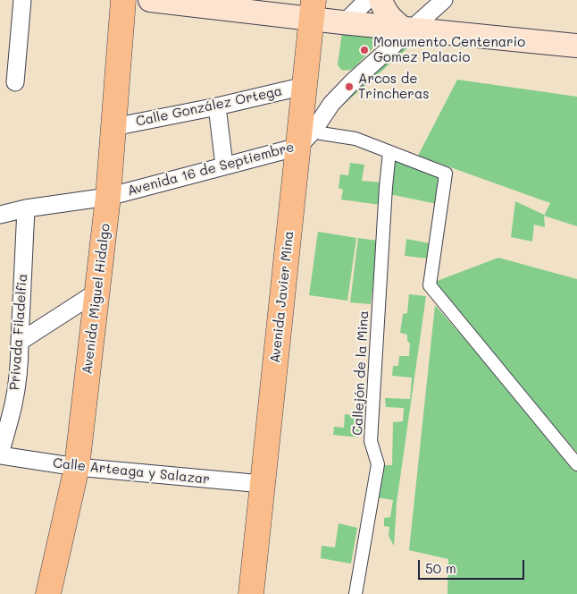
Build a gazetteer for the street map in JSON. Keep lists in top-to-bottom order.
{
  "streets": {
    "main road": ["Avenida Javier Mina", "Avenida Miguel Hidalgo"],
    "street": [
      "Calle González Ortega",
      "Avenida 16 de Septiembre",
      "Privada Filadelfia",
      "Callejón de la Mina",
      "Calle Arteaga y Salazar"
    ]
  },
  "crossings": [
    ["Calle González Ortega", "Avenida Javier Mina"],
    ["Calle González Ortega", "Avenida Miguel Hidalgo"],
    ["Avenida 16 de Septiembre", "Avenida Javier Mina"],
    ["Avenida 16 de Septiembre", "Avenida Miguel Hidalgo"],
    ["Avenida 16 de Septiembre", "Privada Filadelfia"],
    ["Avenida Javier Mina", "Calle Arteaga y Salazar"],
    ["Avenida Miguel Hidalgo", "Calle Arteaga y Salazar"],
    ["Privada Filadelfia", "Calle Arteaga y Salazar"]
  ],
  "places": ["Monumento Centenario Gomez Palacio", "Arcos de Trincheras"],
  "scale_bar": "50 m"
}
